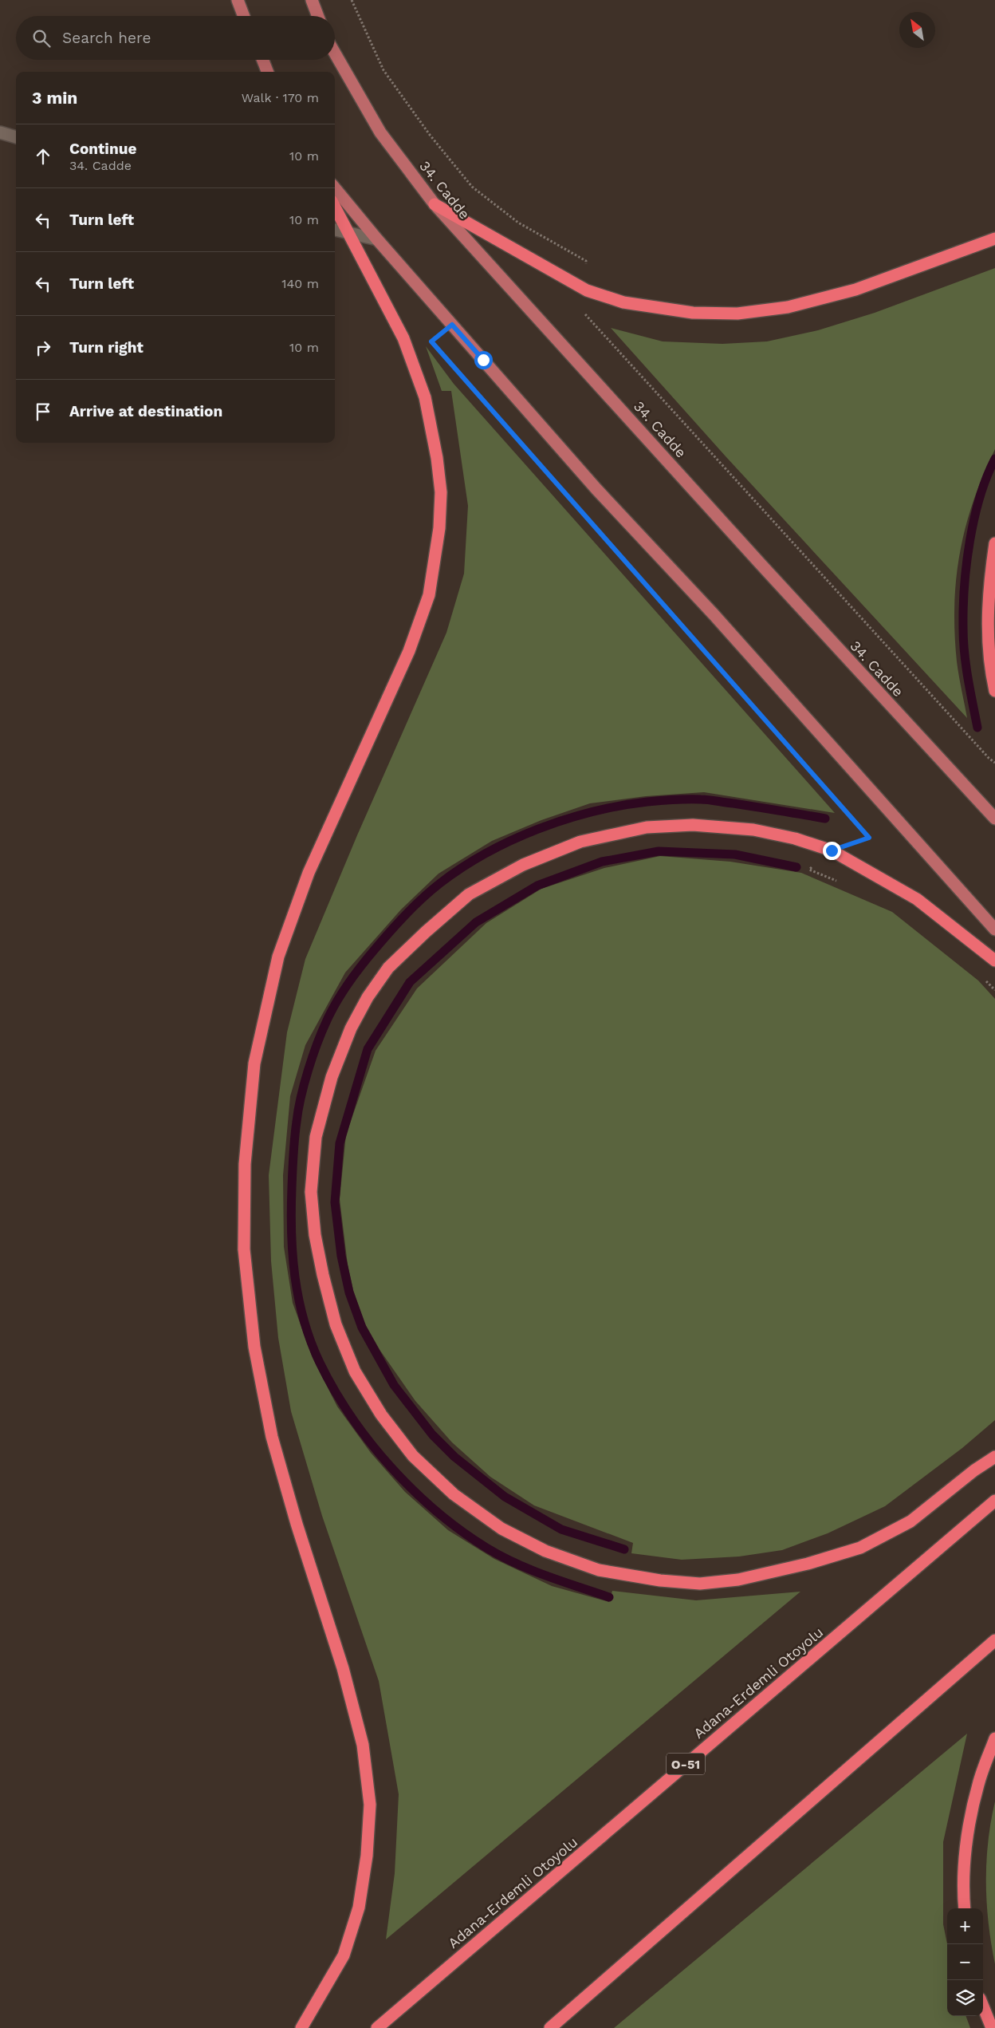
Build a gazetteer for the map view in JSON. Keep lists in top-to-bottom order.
{
  "streets": {
    "highway": ["Adana-Erdemli Otoyolu", "O-51"],
    "main road": ["34. Cadde"]
  },
  "north": "top left",
  "page": {
    "search": "Search here",
    "heading": ["3 min", "Walk · 170 m"],
    "list": [
      ["Continue", "34. Cadde", "10 m"],
      ["Turn left", "10 m"],
      ["Turn left", "140 m"],
      ["Turn right", "10 m"],
      "Arrive at destination"
    ],
    "map_buttons": ["+", "−"]
  }
}
